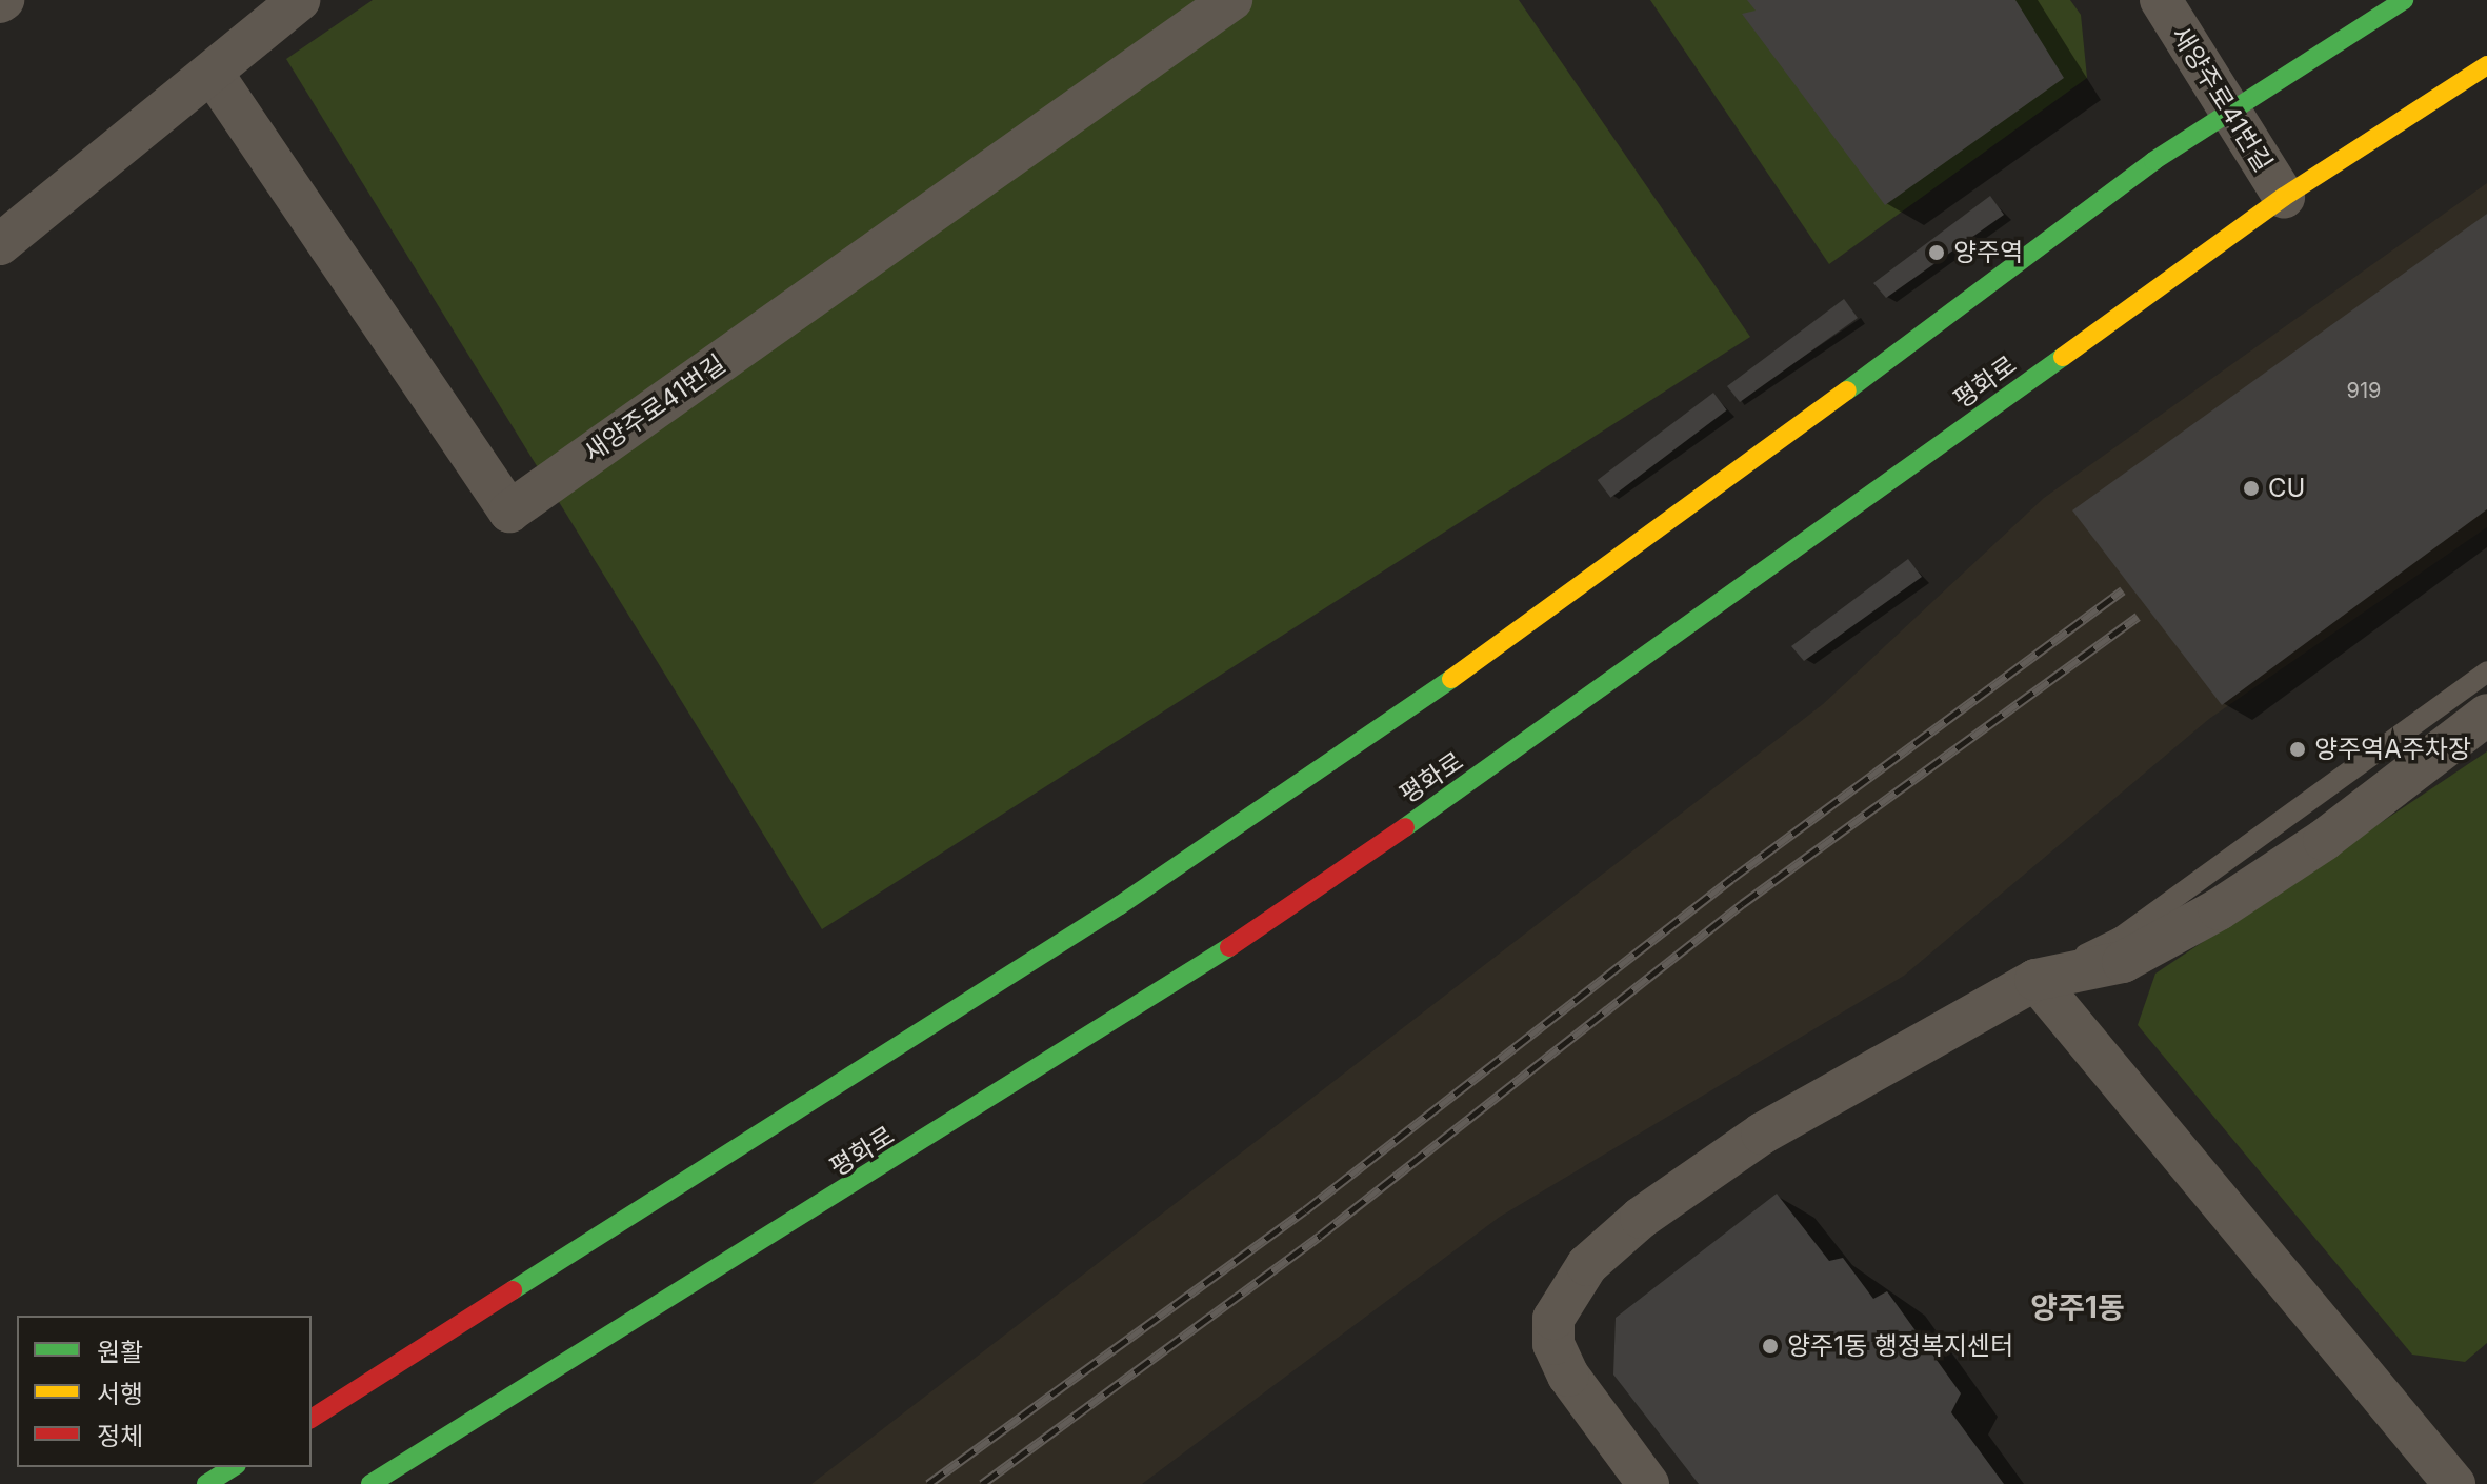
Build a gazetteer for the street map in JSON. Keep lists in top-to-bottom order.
{
  "streets": {
    "main road": ["평화로"],
    "street": ["새양주로41번길"]
  },
  "crossings": [
    ["새양주로41번길", "평화로"]
  ],
  "districts": ["양주1동"],
  "places": [
    "양주역",
    "CU",
    "양주역A주차장",
    "양주1동 행정복지센터"
  ],
  "house_numbers": ["919"],
  "legend": ["원활", "서행", "정체"]
}
